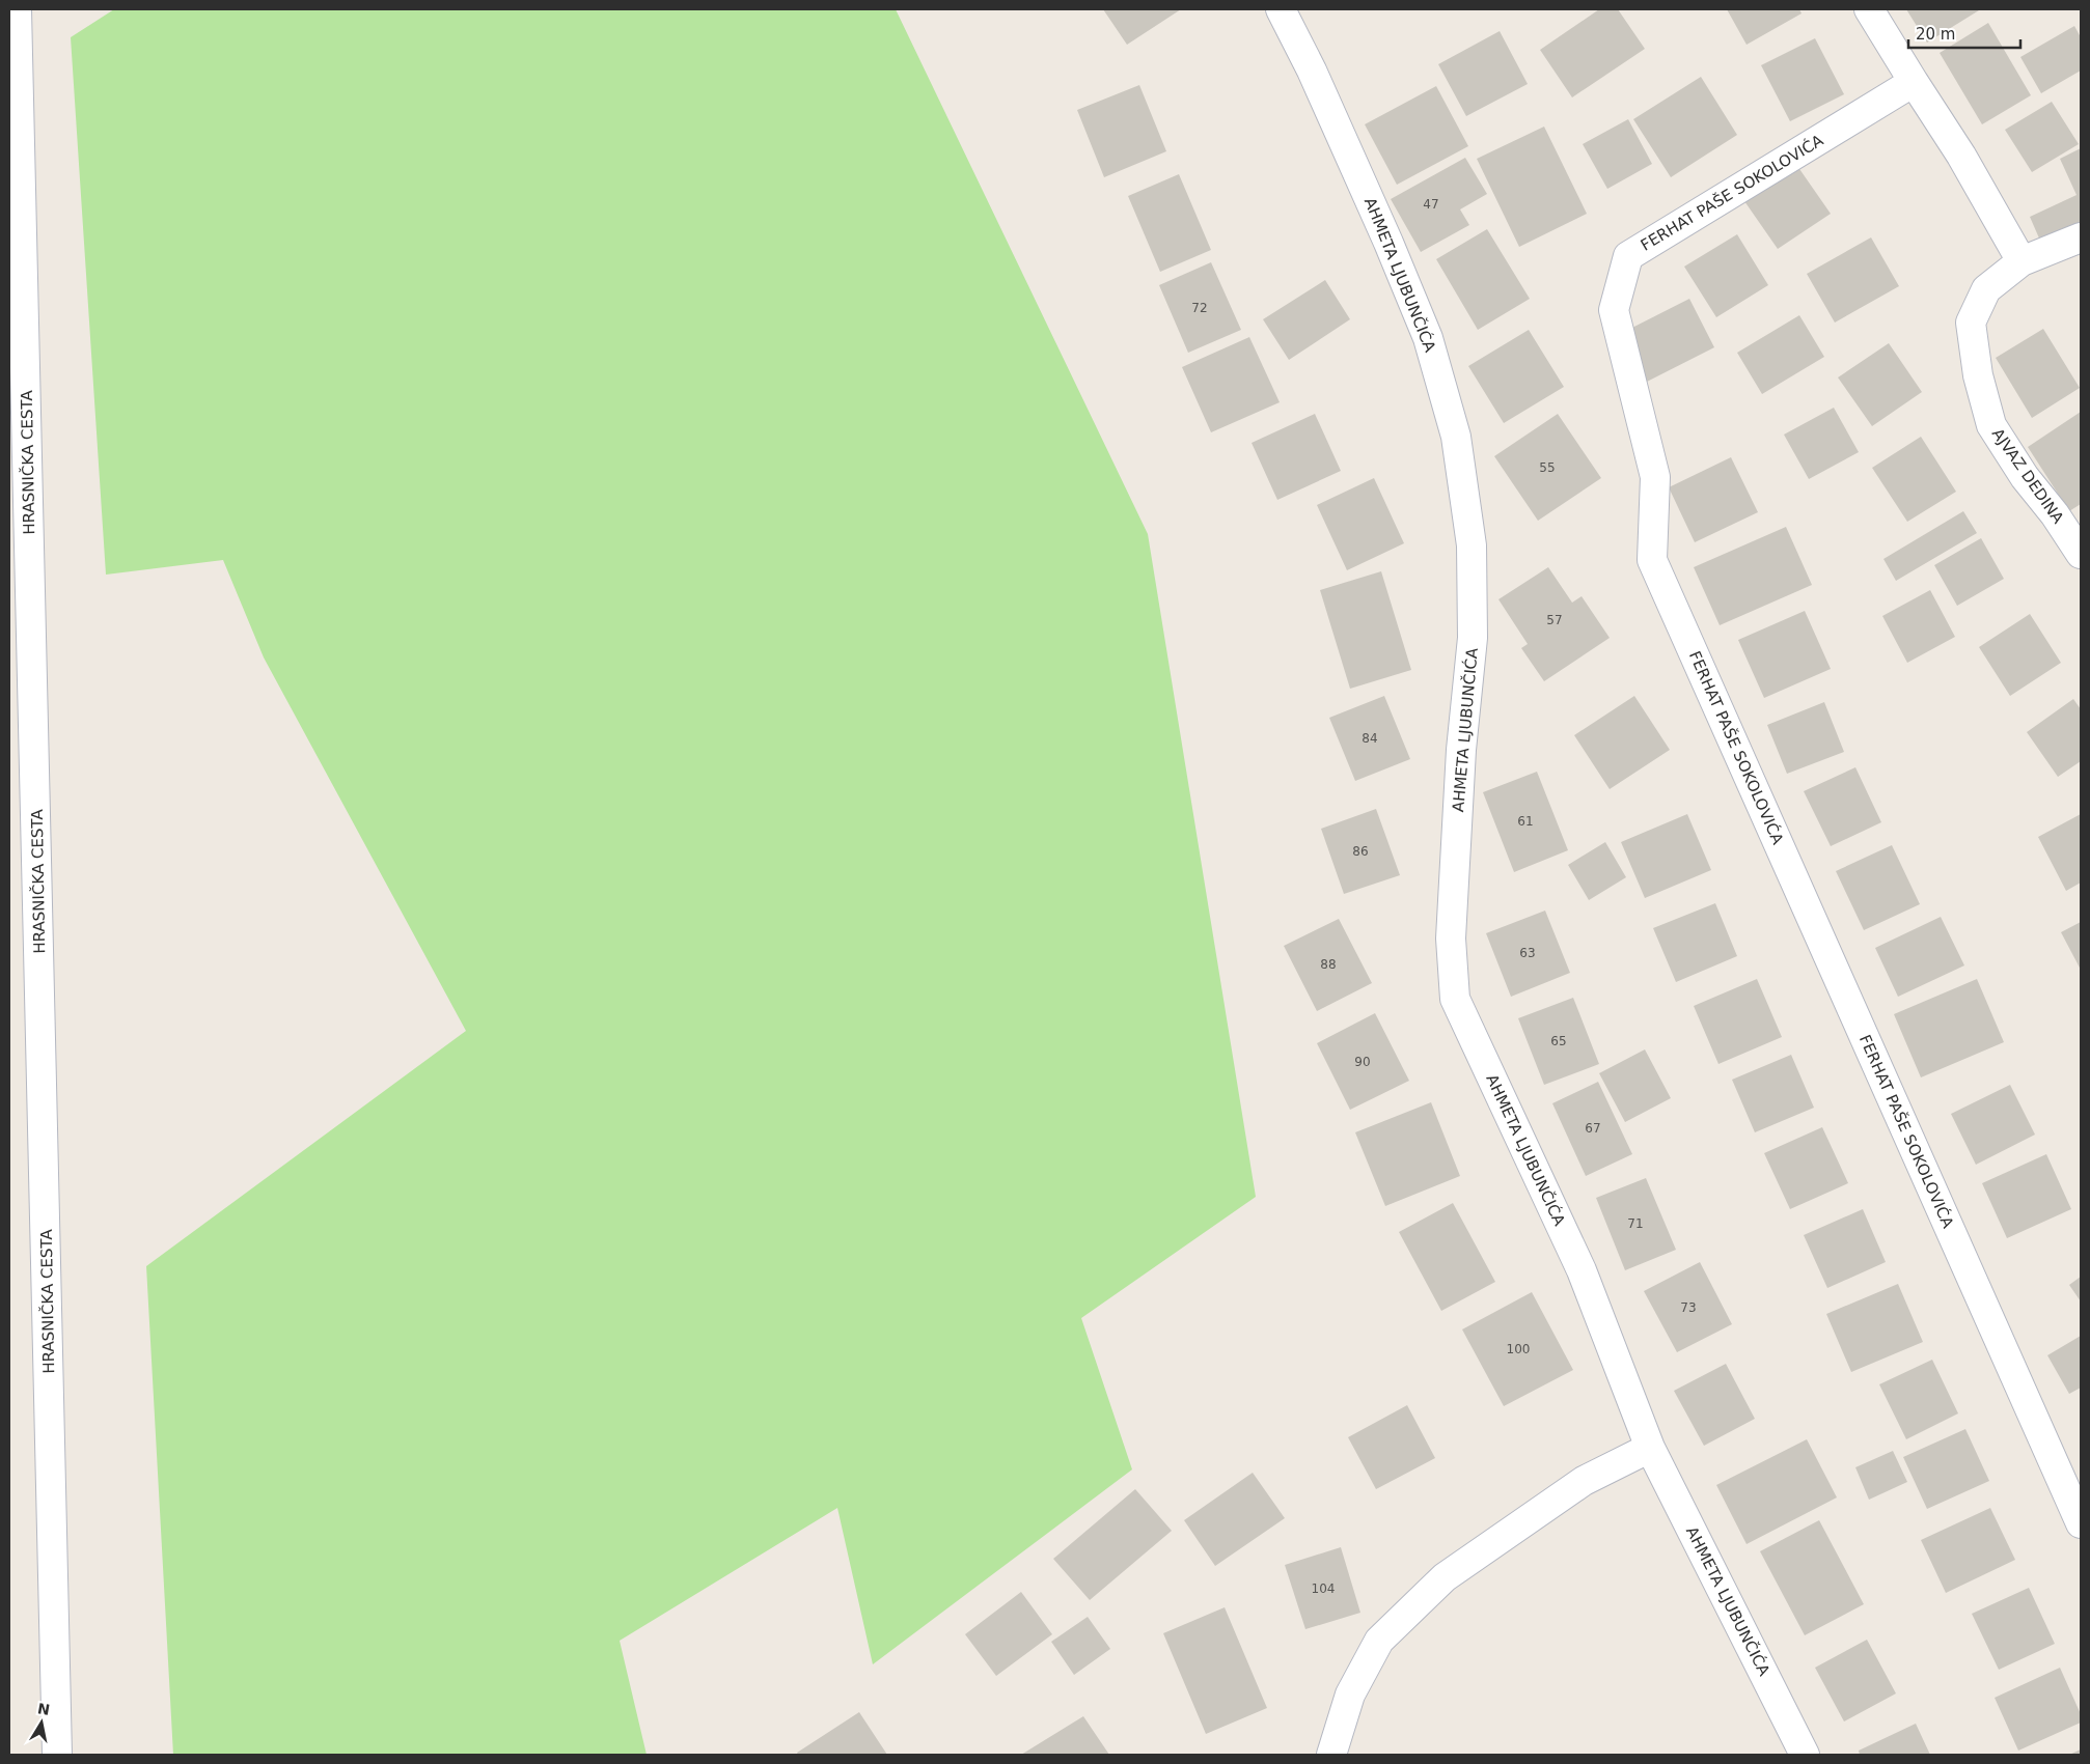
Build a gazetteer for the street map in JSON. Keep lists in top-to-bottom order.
{
  "streets": {
    "street": [
      "FERHAT PAŠE SOKOLOVIĆA",
      "AHMETA LJUBUNČIĆA",
      "HRASNIČKA CESTA",
      "AJVAZ DEDINA"
    ]
  },
  "house_numbers": [
    "47",
    "72",
    "55",
    "57",
    "84",
    "61",
    "86",
    "63",
    "88",
    "65",
    "90",
    "67",
    "71",
    "73",
    "100",
    "104"
  ],
  "scale_bar": "20 m",
  "north": "top"
}
